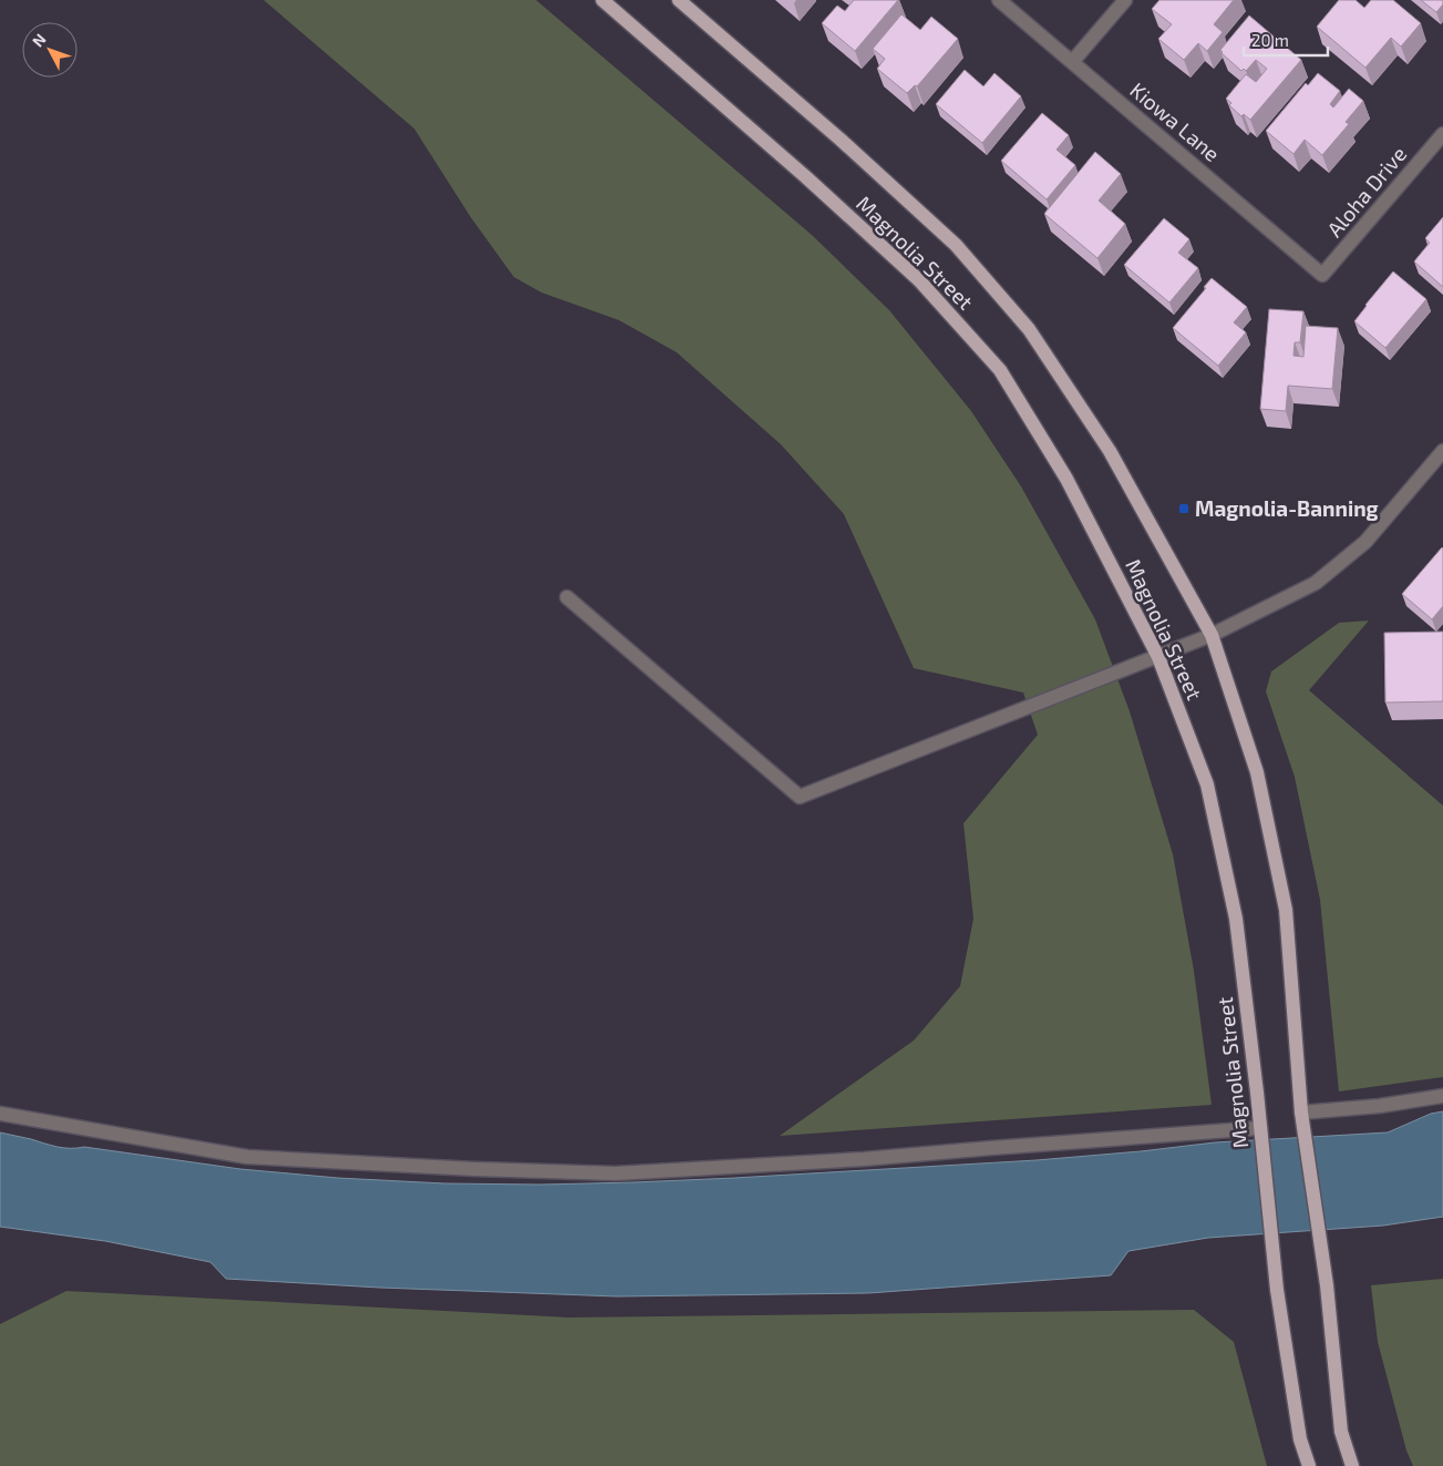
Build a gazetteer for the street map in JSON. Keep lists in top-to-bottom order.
{
  "streets": {
    "main road": ["Magnolia Street"],
    "street": ["Kiowa Lane", "Aloha Drive"]
  },
  "crossings": [
    ["Kiowa Lane", "Aloha Drive"]
  ],
  "places": {
    "transit": ["Magnolia-Banning"]
  },
  "scale_bar": "20 m",
  "north": "top left"
}
